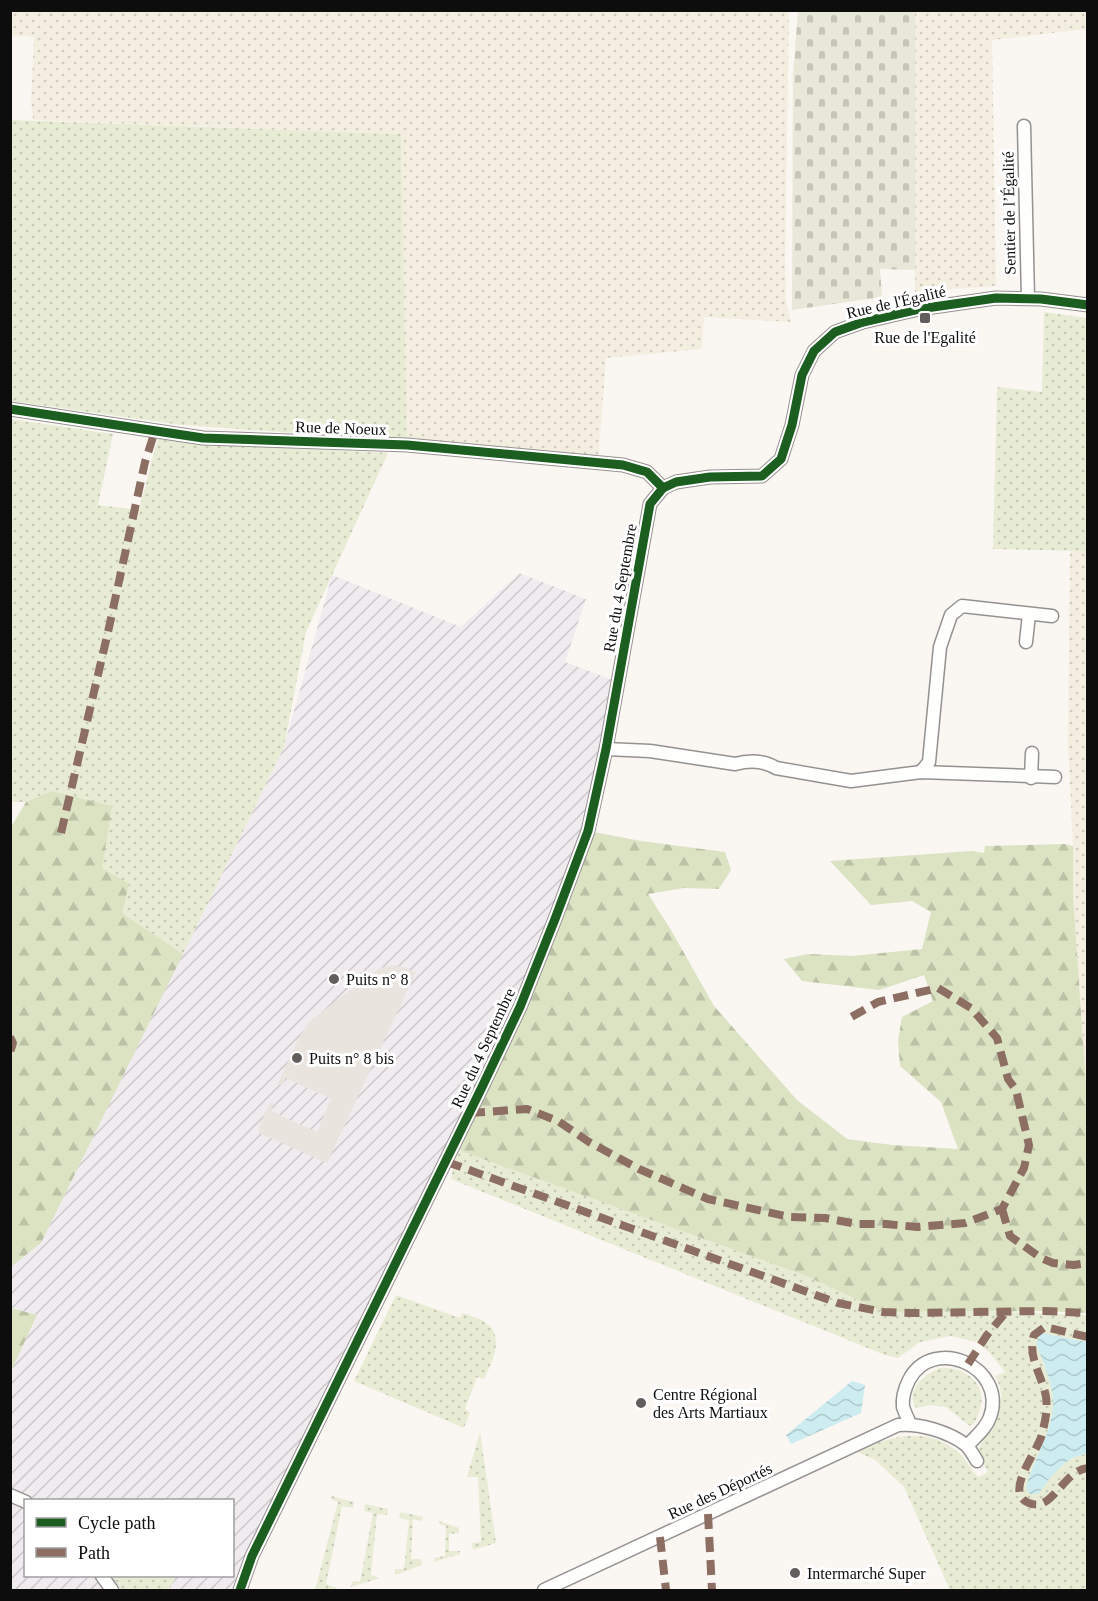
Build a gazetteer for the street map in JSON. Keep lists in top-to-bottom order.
{
  "streets": {
    "street": [
      "Sentier de l’Égalité",
      "Rue de l'Égalité",
      "Rue de Noeux",
      "Rue du 4 Septembre",
      "Rue des Déportés"
    ]
  },
  "crossings": [
    ["Sentier de l’Égalité", "Rue de l'Égalité"],
    ["Rue de l'Égalité", "Rue de Noeux"],
    ["Rue de l'Égalité", "Rue du 4 Septembre"],
    ["Rue de Noeux", "Rue du 4 Septembre"]
  ],
  "places": {
    "transit": ["Rue de l'Egalité"],
    "other": [
      "Puits n° 8",
      "Puits n° 8 bis",
      "Centre Régional des Arts Martiaux",
      "Intermarché Super"
    ]
  },
  "legend": ["Cycle path", "Path"]
}
